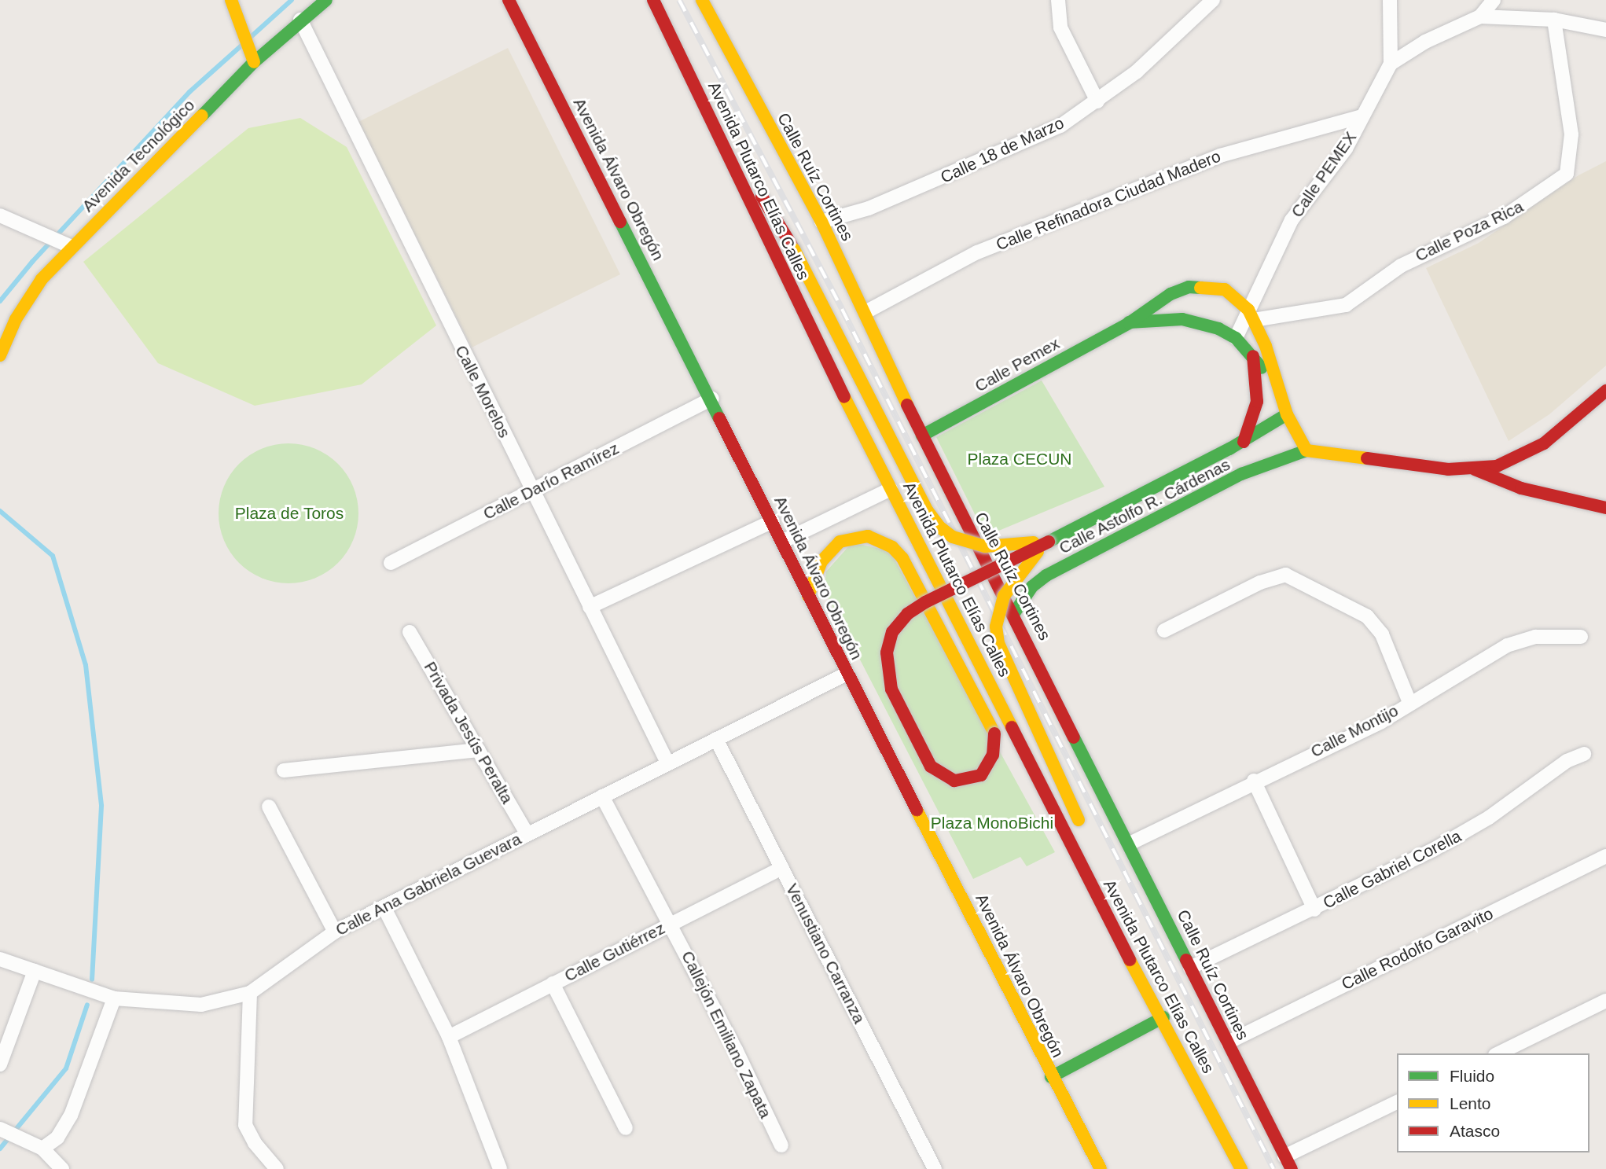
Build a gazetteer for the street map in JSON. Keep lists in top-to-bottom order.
{
  "streets": {
    "main road": [
      "Avenida Tecnológico",
      "Calle Ruíz Cortines",
      "Avenida Álvaro Obregón",
      "Avenida Plutarco Elías Calles",
      "Calle Pemex",
      "Calle Astolfo R. Cárdenas"
    ],
    "street": [
      "Calle 18 de Marzo",
      "Calle PEMEX",
      "Calle Refinadora Ciudad Madero",
      "Calle Poza Rica",
      "Calle Morelos",
      "Calle Darío Ramírez",
      "Calle Montijo",
      "Privada Jesús Peralta",
      "Calle Gabriel Corella",
      "Calle Ana Gabriela Guevara",
      "Calle Rodolfo Garavito",
      "Calle Gutiérrez",
      "Venustiano Carranza",
      "Callejón Emiliano Zapata"
    ]
  },
  "crossings": [
    ["Calle 18 de Marzo", "Calle Ruíz Cortines"],
    ["Avenida Tecnológico", "Calle Morelos"],
    ["Calle PEMEX", "Calle Refinadora Ciudad Madero"],
    ["Calle PEMEX", "Calle Poza Rica"],
    ["Calle Ruíz Cortines", "Calle Refinadora Ciudad Madero"],
    ["Calle Ruíz Cortines", "Calle Pemex"],
    ["Calle Ruíz Cortines", "Calle Astolfo R. Cárdenas"],
    ["Calle Ruíz Cortines", "Calle Montijo"],
    ["Calle Ruíz Cortines", "Calle Gabriel Corella"],
    ["Calle Ruíz Cortines", "Calle Rodolfo Garavito"],
    ["Avenida Álvaro Obregón", "Calle Darío Ramírez"],
    ["Avenida Álvaro Obregón", "Calle Ana Gabriela Guevara"],
    ["Calle Morelos", "Calle Darío Ramírez"],
    ["Calle Morelos", "Calle Ana Gabriela Guevara"],
    ["Privada Jesús Peralta", "Calle Ana Gabriela Guevara"],
    ["Calle Ana Gabriela Guevara", "Venustiano Carranza"],
    ["Calle Ana Gabriela Guevara", "Callejón Emiliano Zapata"],
    ["Calle Gutiérrez", "Venustiano Carranza"],
    ["Calle Gutiérrez", "Callejón Emiliano Zapata"]
  ],
  "parks": ["Plaza CECUN", "Plaza de Toros", "Plaza MonoBichi"],
  "legend": ["Fluido", "Lento", "Atasco"]
}
